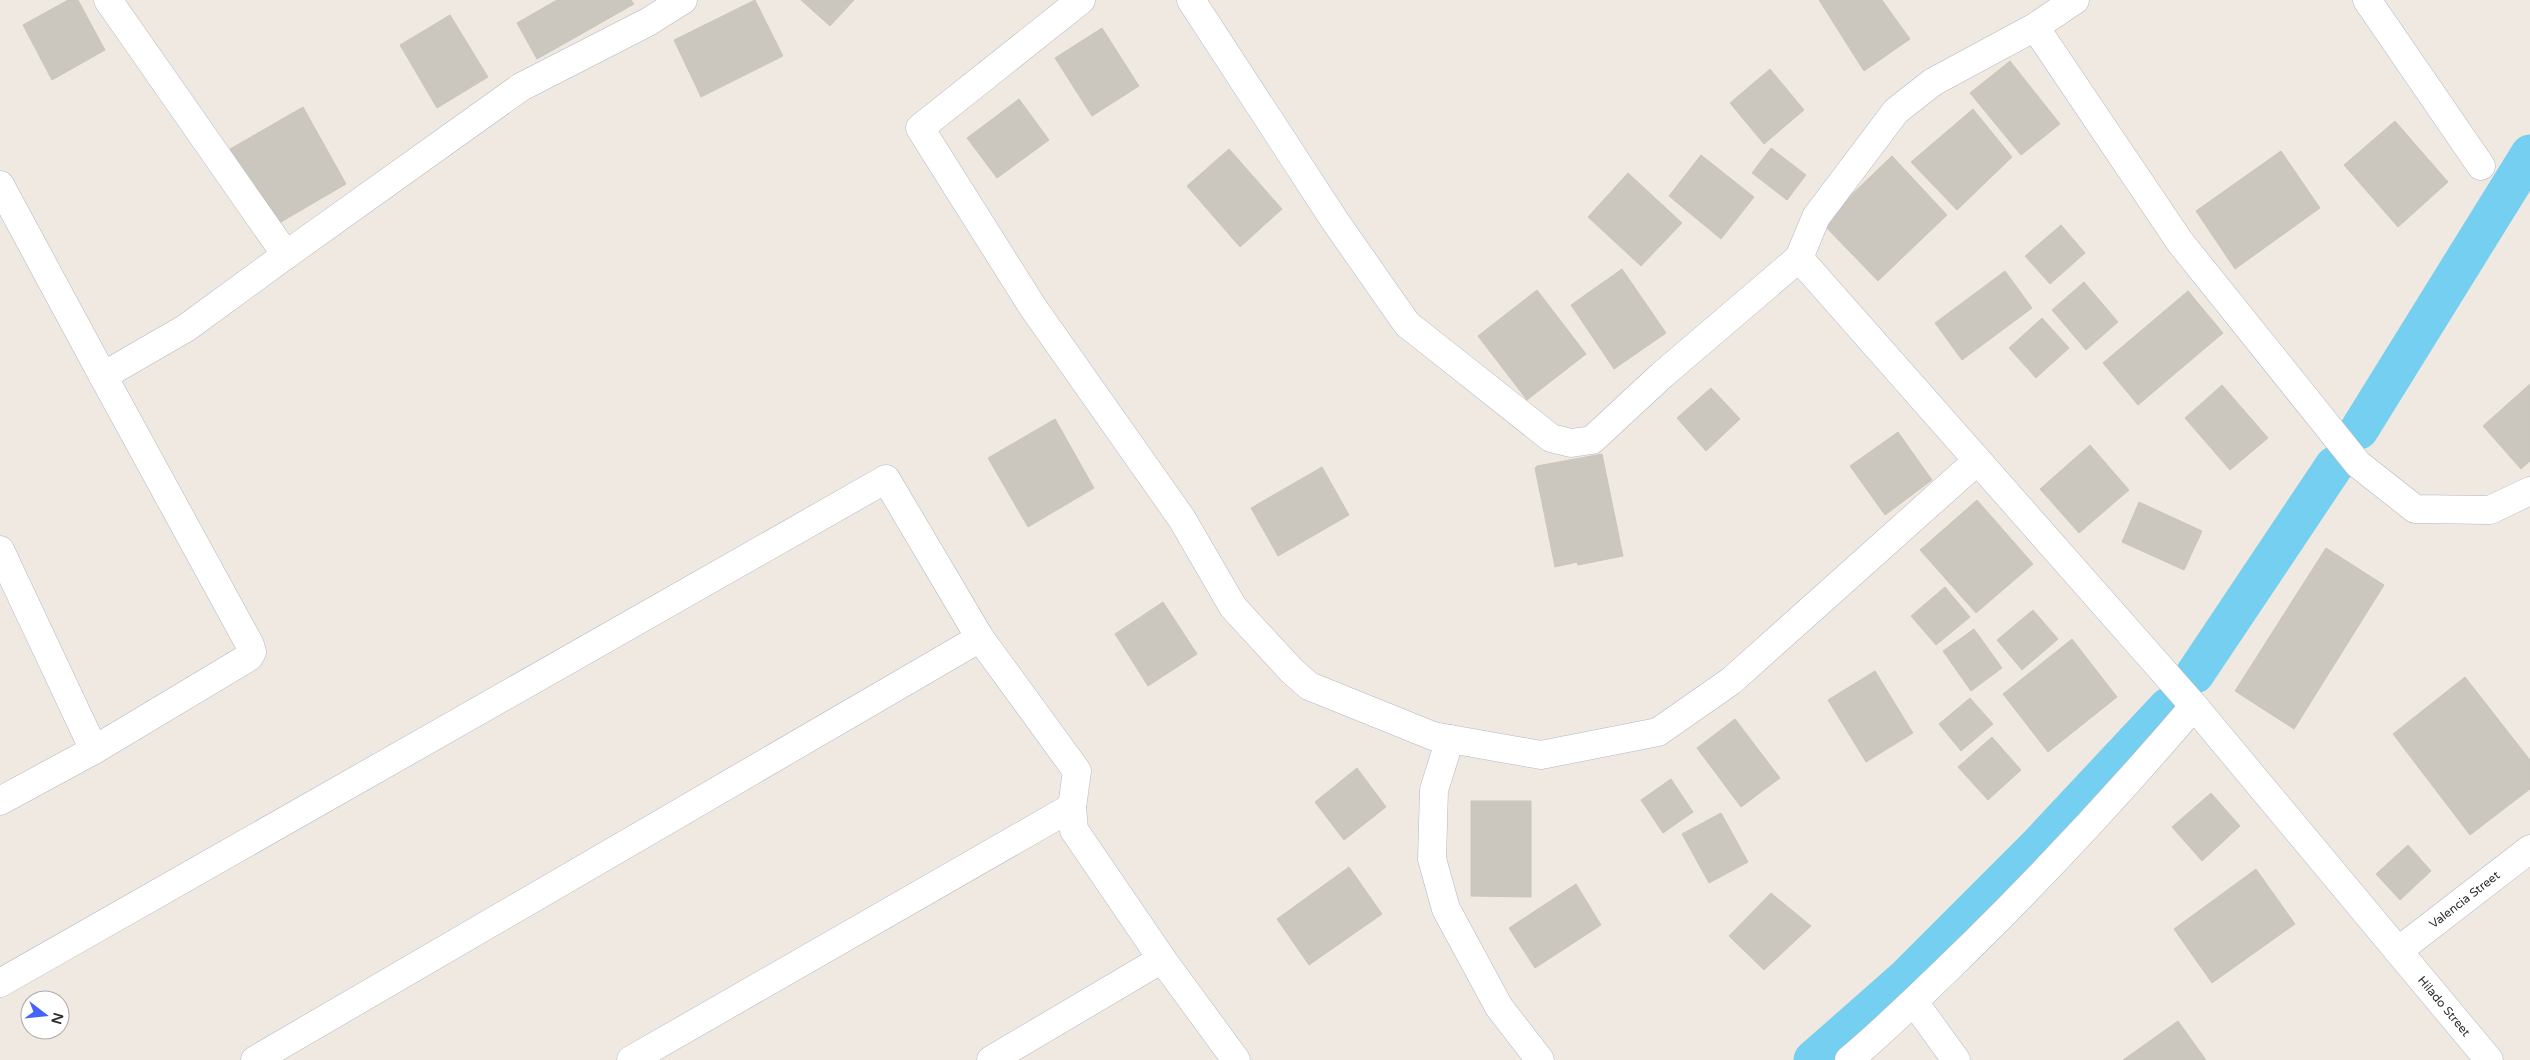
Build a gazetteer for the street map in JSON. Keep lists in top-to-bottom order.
{
  "streets": {
    "street": ["Valencia Street", "Hilado Street"]
  },
  "crossings": [
    ["Valencia Street", "Hilado Street"]
  ],
  "north": "right"
}
